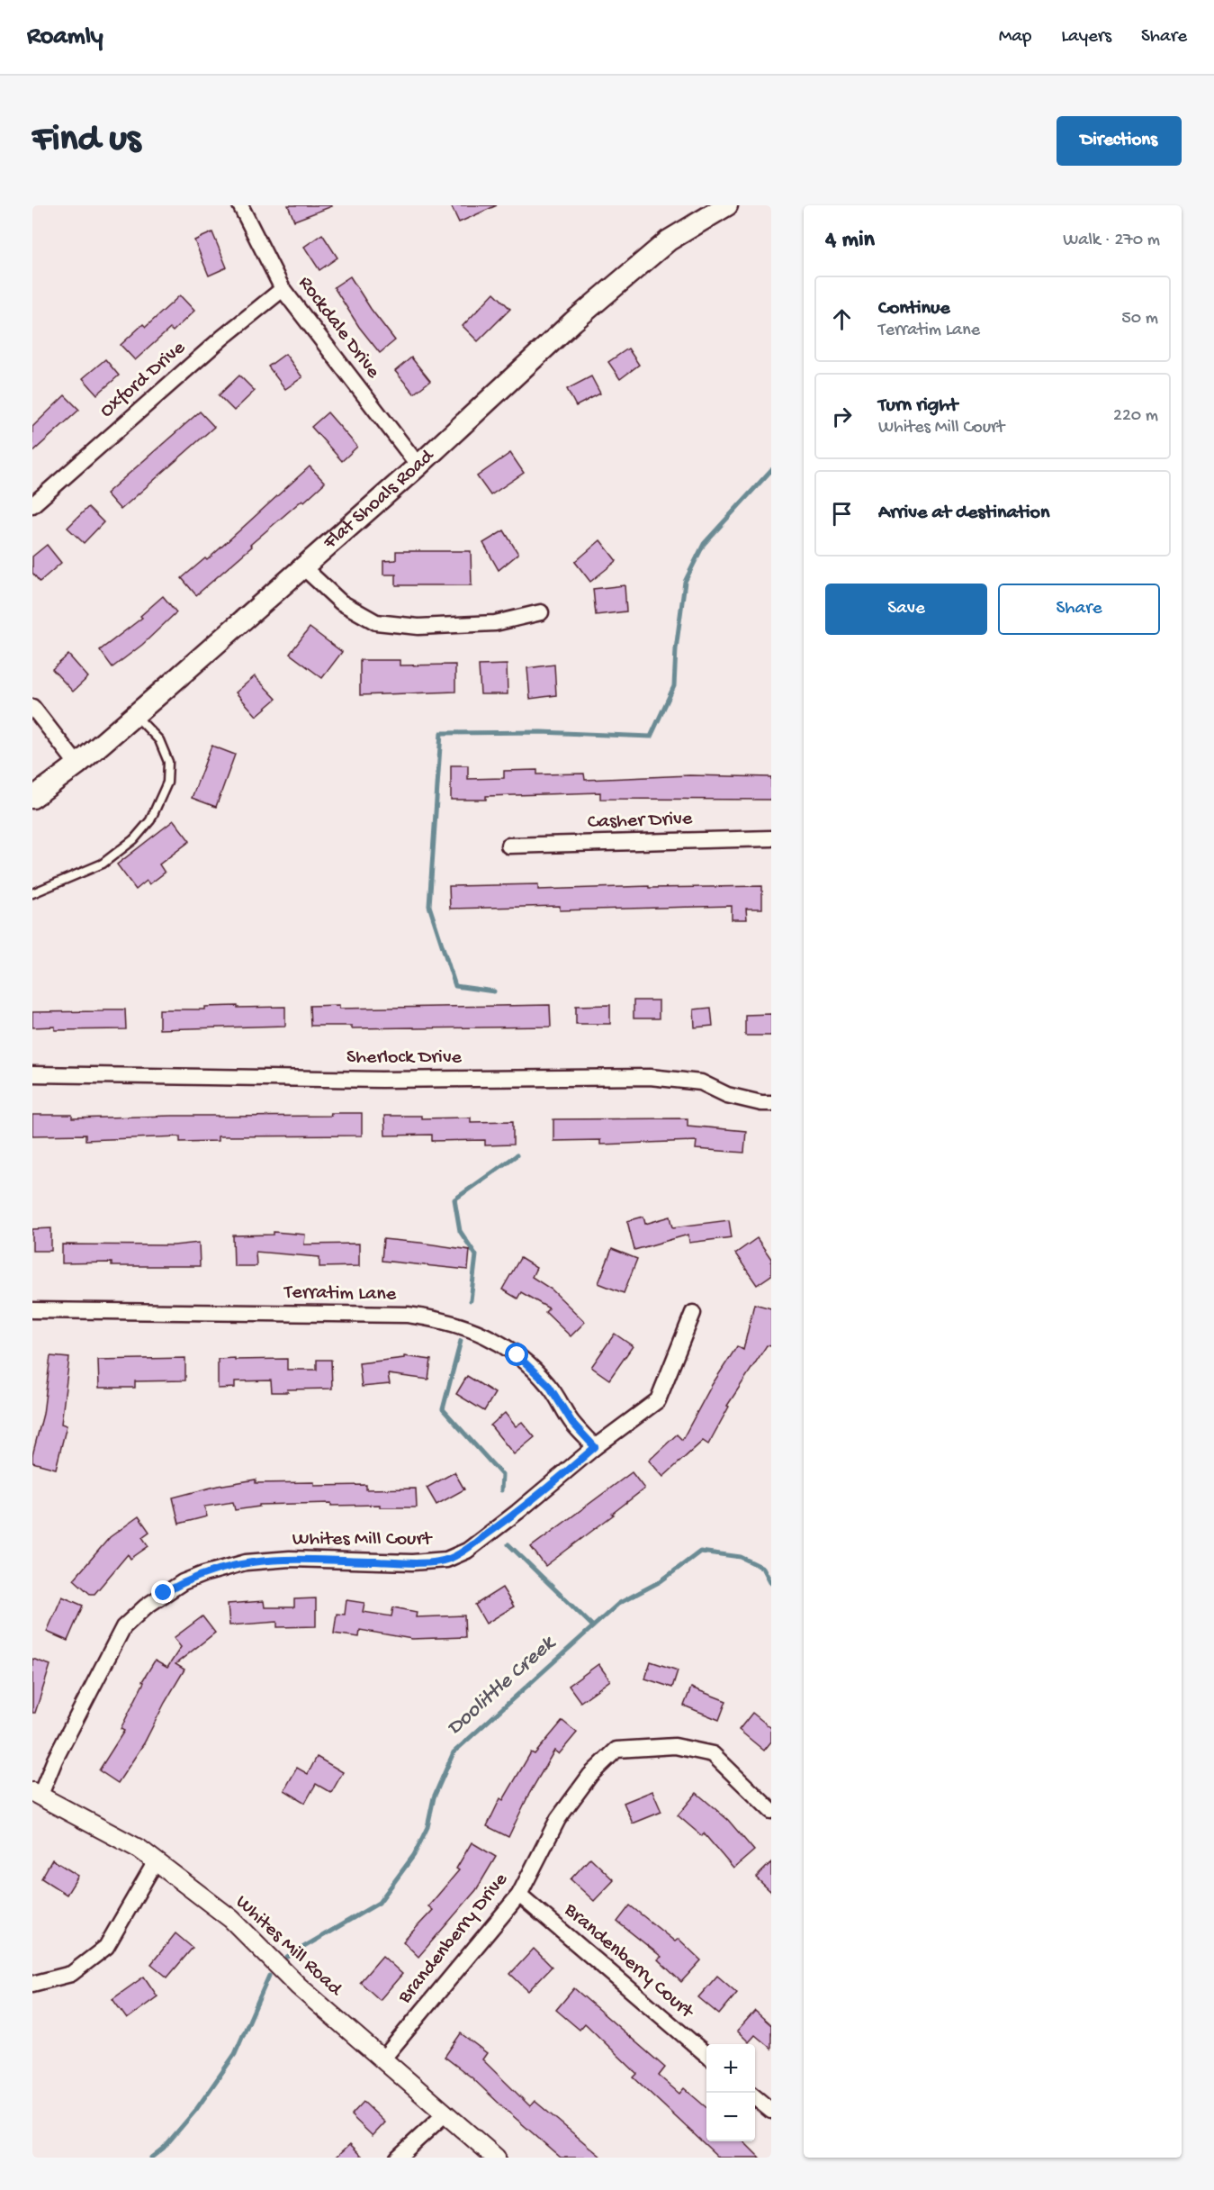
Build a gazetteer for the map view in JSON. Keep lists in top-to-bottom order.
{
  "streets": {
    "main road": ["Flat Shoals Road"],
    "street": [
      "Rockdale Drive",
      "Oxford Drive",
      "Casher Drive",
      "Sherlock Drive",
      "Terratim Lane",
      "Whites Mill Court",
      "Brandenberry Drive",
      "Whites Mill Road",
      "Brandenberry Court"
    ]
  },
  "crossings": [
    ["Rockdale Drive", "Oxford Drive"],
    ["Rockdale Drive", "Flat Shoals Road"],
    ["Terratim Lane", "Whites Mill Court"],
    ["Whites Mill Court", "Whites Mill Road"],
    ["Brandenberry Drive", "Whites Mill Road"],
    ["Brandenberry Drive", "Brandenberry Court"]
  ],
  "water": ["Doolittle Creek"],
  "page": {
    "header": "Roamly",
    "nav": ["Map", "Layers", "Share"],
    "buttons": [
      "Directions",
      ["Save", "Share"]
    ],
    "title": "Find us",
    "heading": ["4 min", "Walk · 270 m"],
    "list": [
      ["Continue", "Terratim Lane", "50 m"],
      ["Turn right", "Whites Mill Court", "220 m"],
      "Arrive at destination"
    ],
    "map_buttons": ["+", "−"]
  }
}
